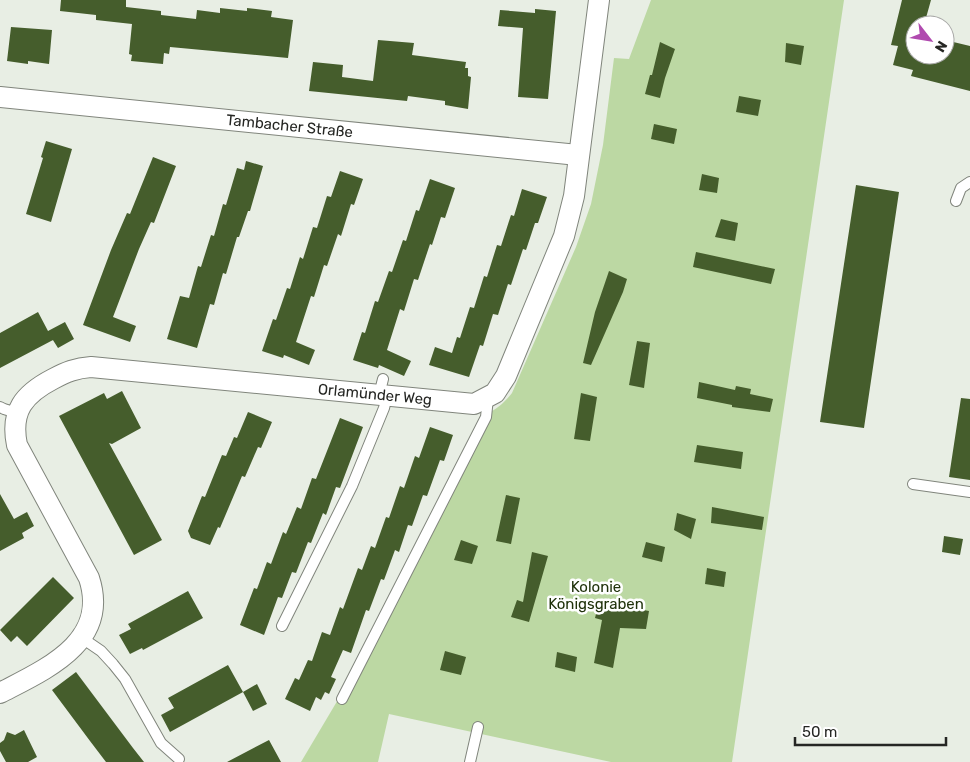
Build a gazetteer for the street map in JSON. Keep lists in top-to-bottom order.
{
  "streets": {
    "street": ["Tambacher Straße", "Orlamünder Weg"]
  },
  "parks": ["Kolonie Königsgraben"],
  "scale_bar": "50 m",
  "north": "bottom right"
}
